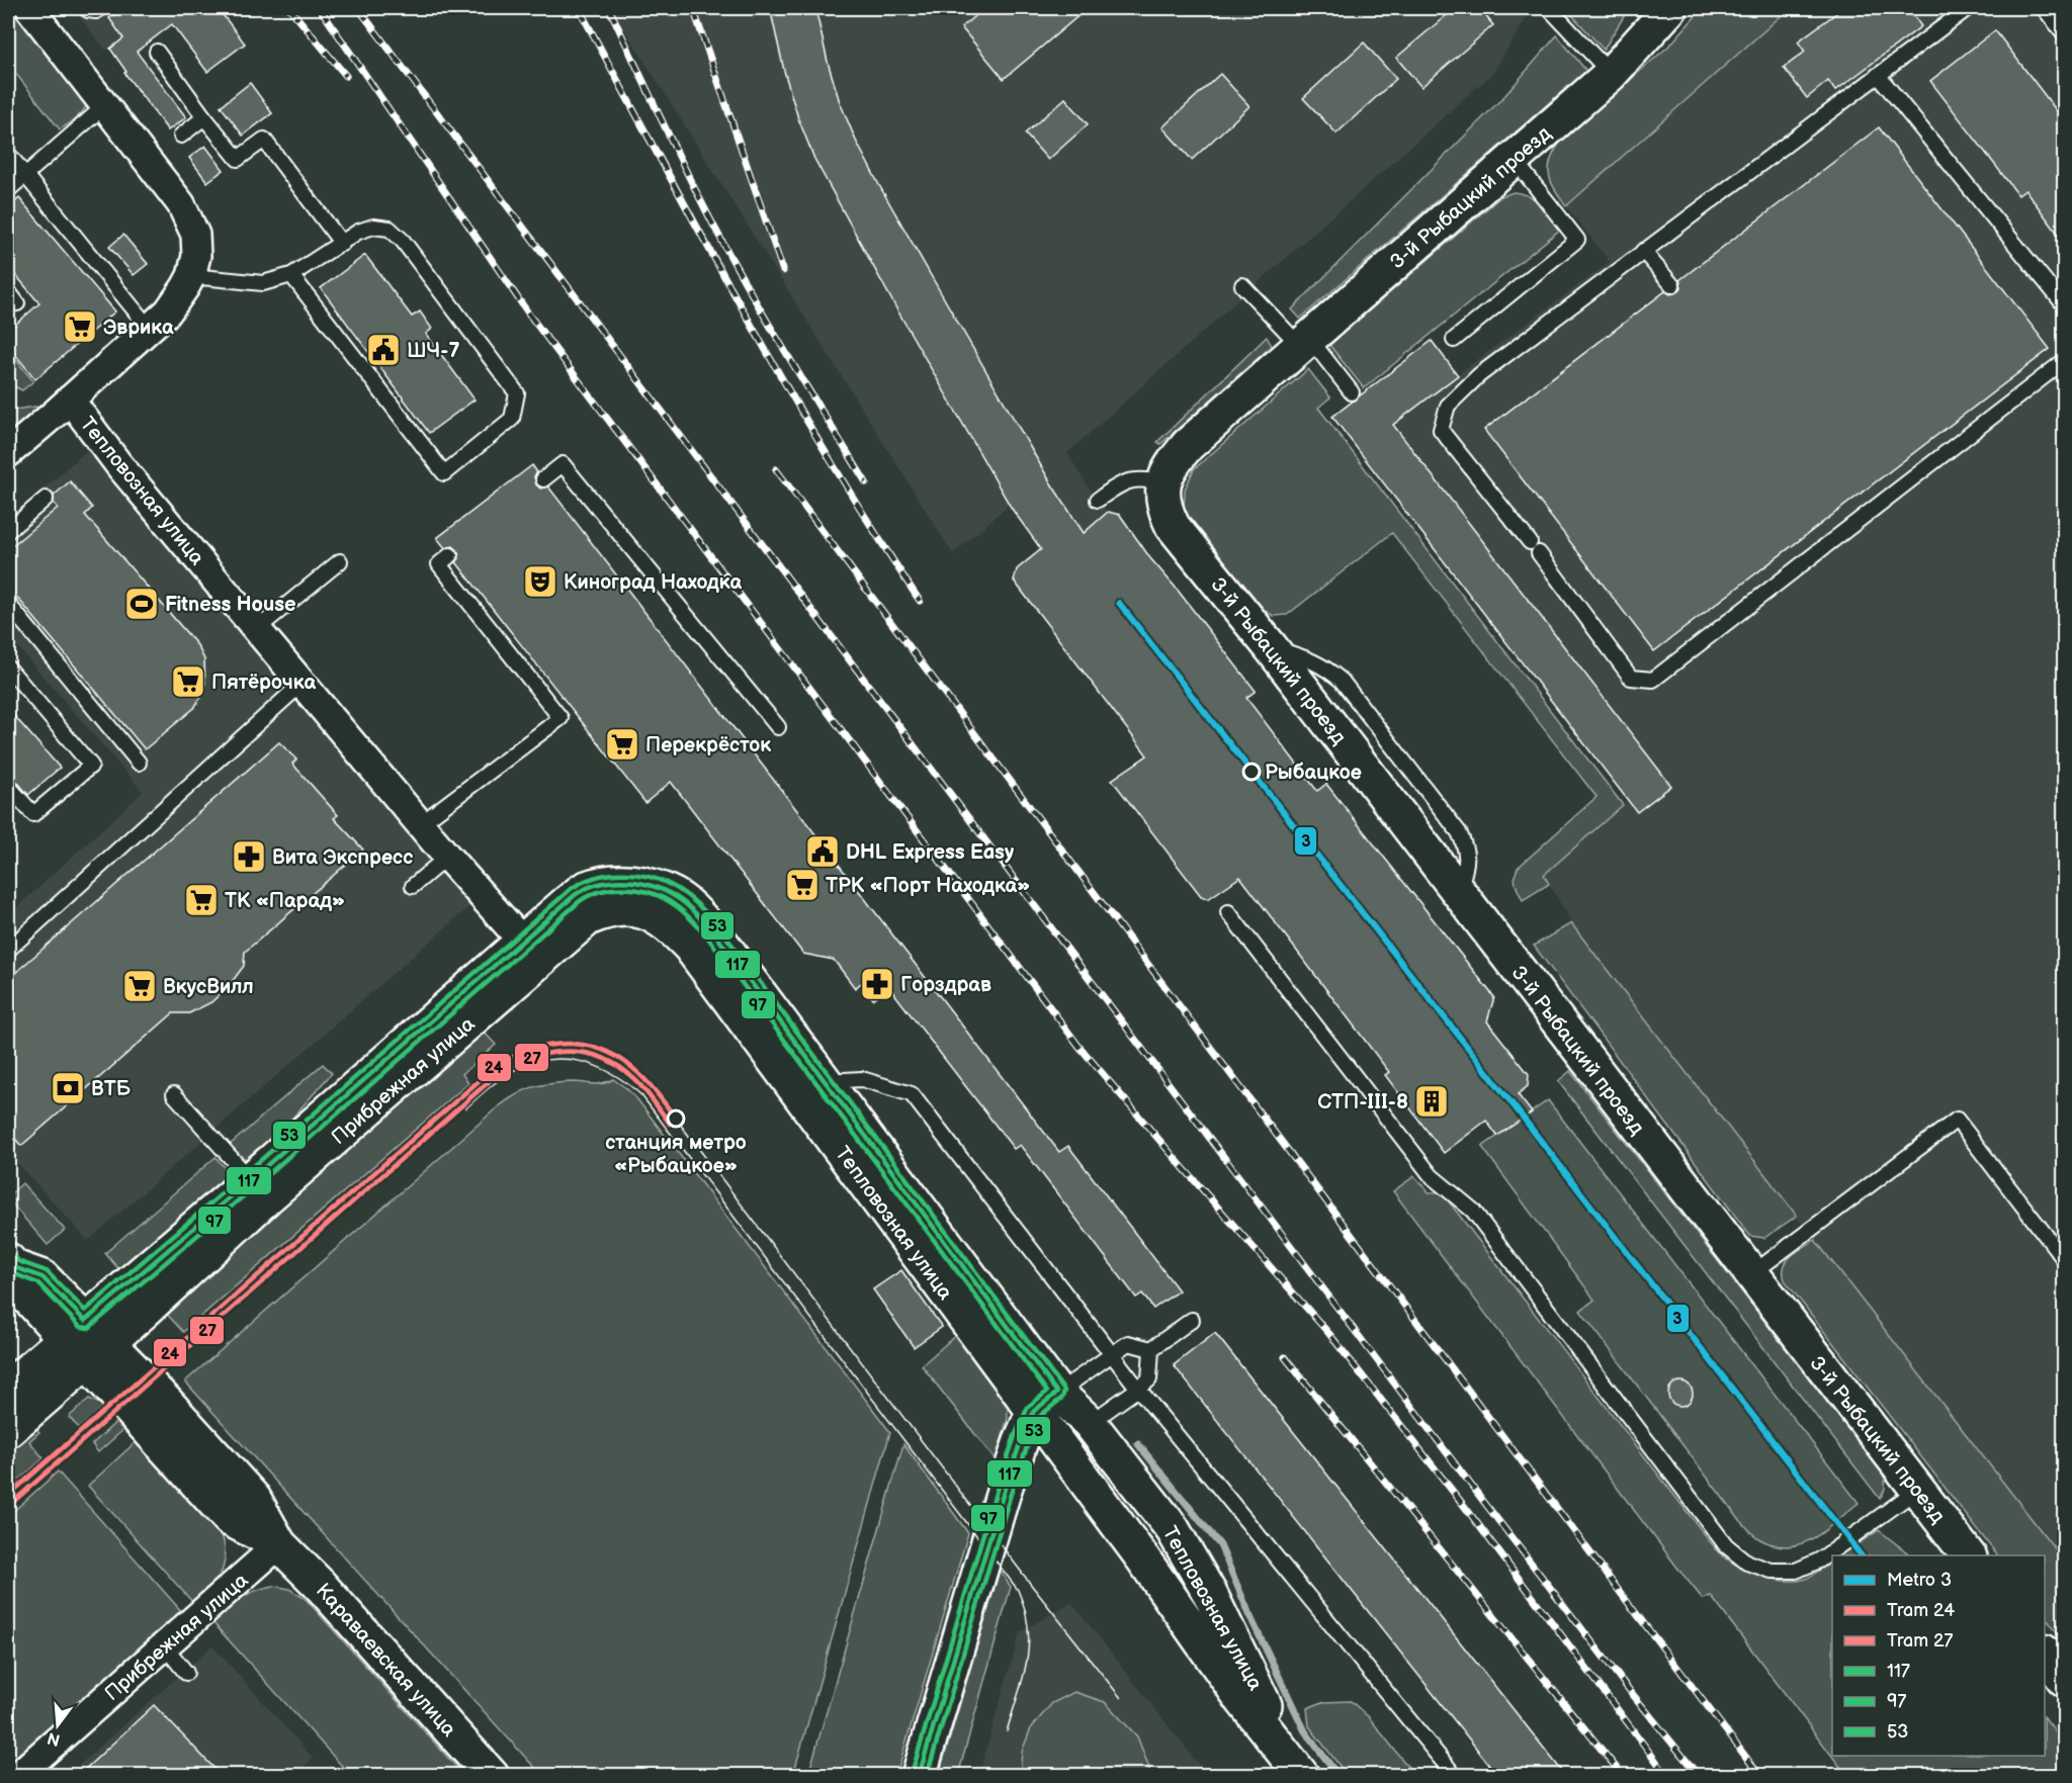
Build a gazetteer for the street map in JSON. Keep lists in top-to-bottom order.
{
  "streets": {
    "street": [
      "3-й Рыбацкий проезд",
      "Тепловозная улица",
      "Прибрежная улица",
      "Караваевская улица"
    ]
  },
  "crossings": [
    ["Тепловозная улица", "Прибрежная улица"],
    ["Прибрежная улица", "Караваевская улица"]
  ],
  "places": {
    "supermarket": [
      "Эврика",
      "Пятёрочка",
      "Перекрёсток",
      "ТРК «Порт Находка»",
      "ТК «Парад»",
      "ВкусВилл"
    ],
    "public building": ["ШЧ-7", "DHL Express Easy"],
    "theatre": ["Киноград Находка"],
    "sports": ["Fitness House"],
    "other": ["Рыбацкое", "станция метро «Рыбацкое»"],
    "pharmacy": ["Вита Экспресс", "Горздрав"],
    "bank": ["ВТБ"],
    "building": ["СТП-III-8"]
  },
  "lines": [
    "metro line 3",
    "transit line 53",
    "transit line 117",
    "transit line 97",
    "tram line 24",
    "tram line 27"
  ],
  "legend": [
    "Metro 3",
    "Tram 24",
    "Tram 27",
    "117",
    "97",
    "53"
  ],
  "north": "bottom"
}
